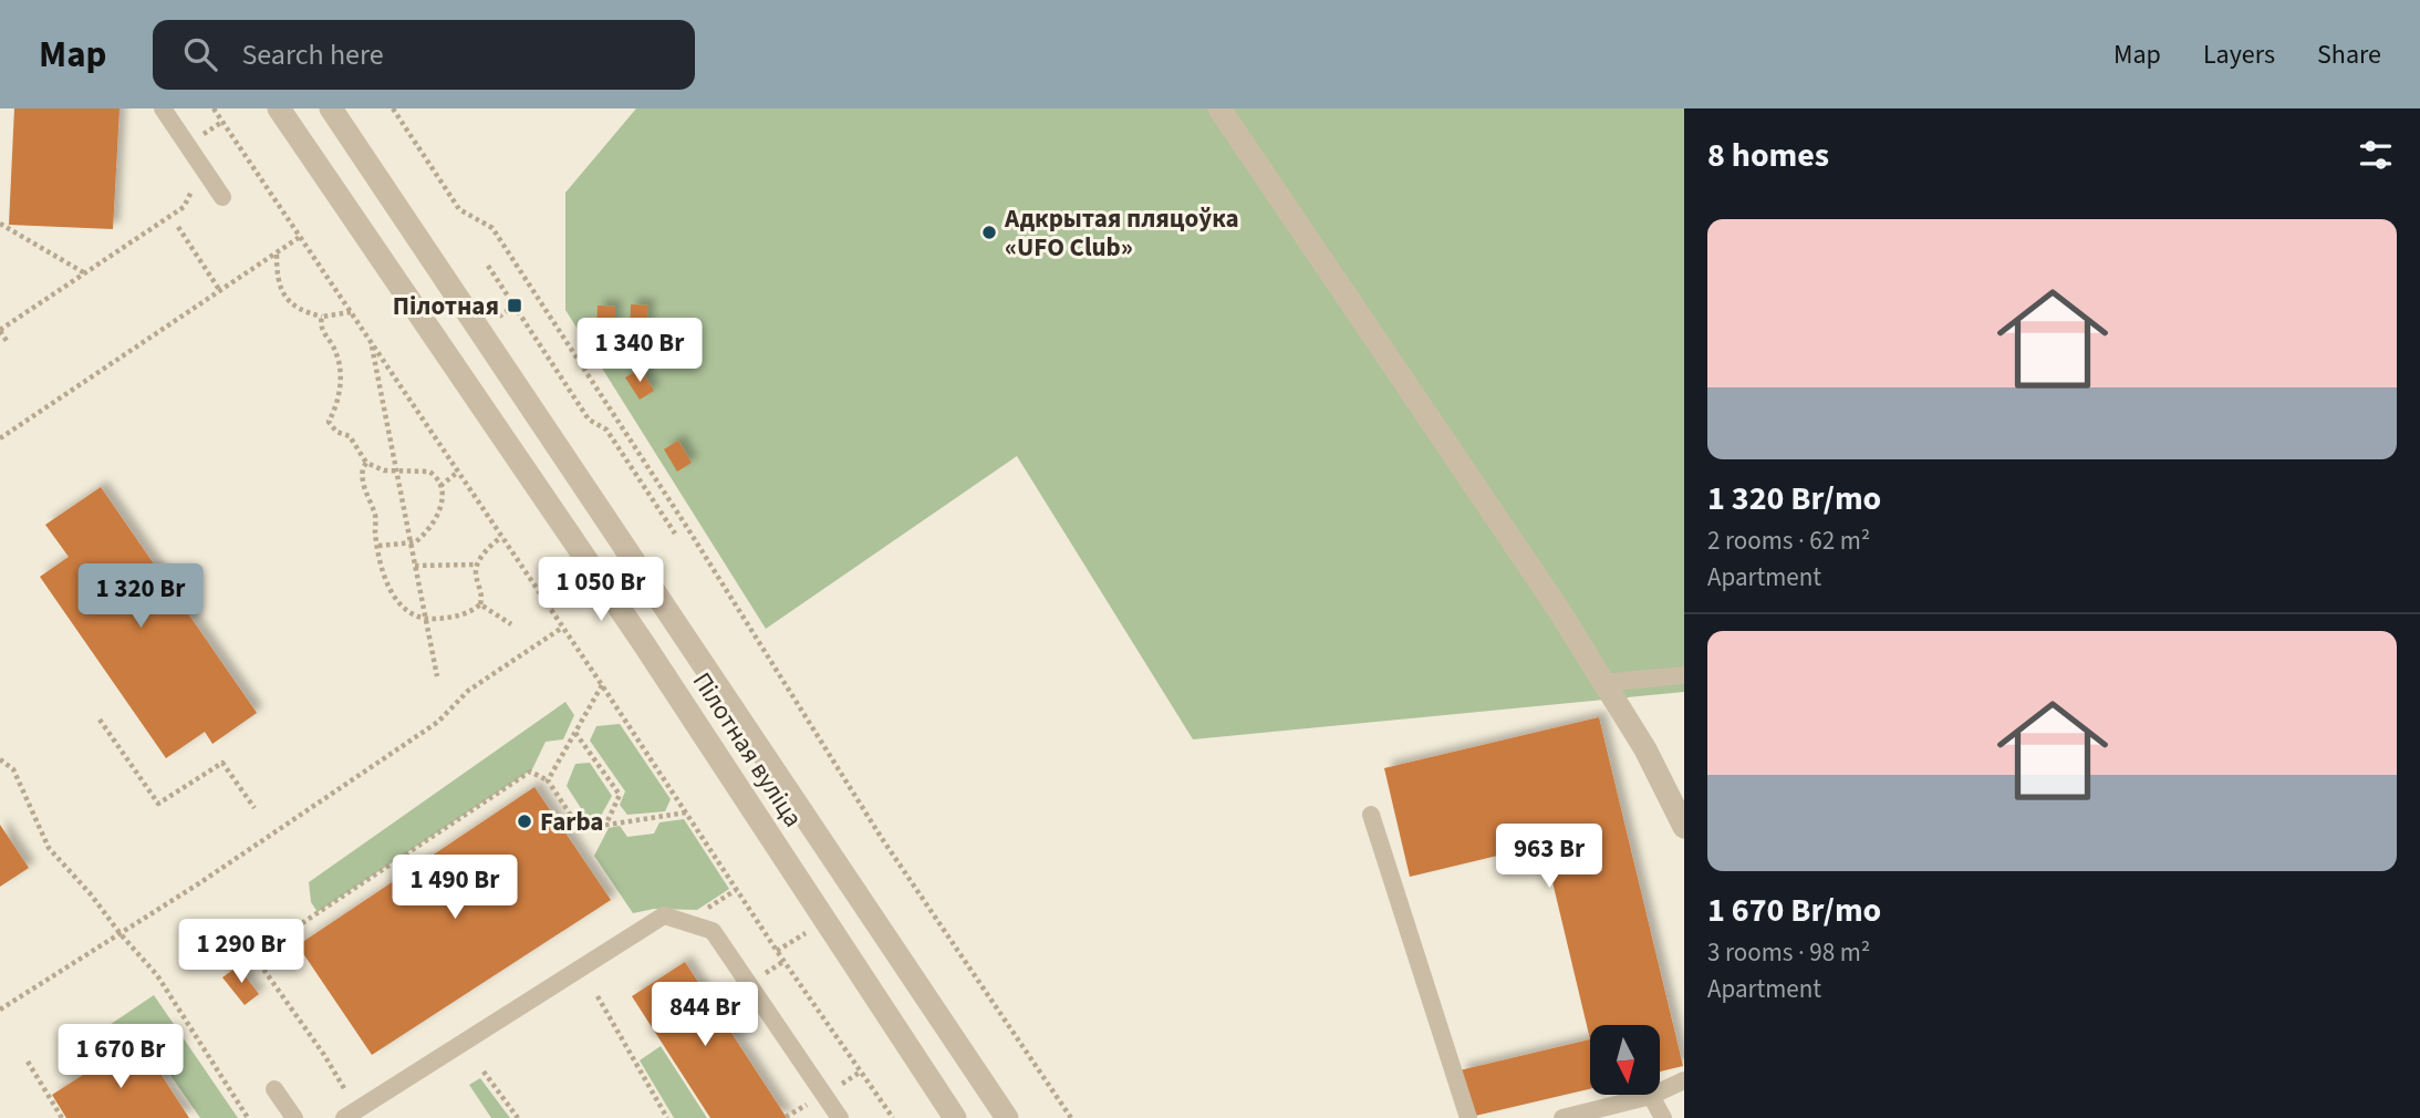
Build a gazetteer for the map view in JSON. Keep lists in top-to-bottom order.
{
  "streets": {
    "street": ["Пілотная вуліца"]
  },
  "places": {
    "other": ["Адкрытая пляцоўка «UFO Club»", "Farba"],
    "transit": ["Пілотная"]
  },
  "north": "bottom",
  "page": {
    "header": "Map",
    "search": "Search here",
    "nav": ["Map", "Layers", "Share"],
    "heading": "8 homes",
    "list": [
      {
        "name": "1 320 Br/mo",
        "note": "2 rooms · 62 m² · Apartment"
      },
      {
        "name": "1 670 Br/mo",
        "note": "3 rooms · 98 m² · Apartment"
      }
    ],
    "price": [
      "1 340 Br",
      "1 050 Br",
      "1 320 Br",
      "963 Br",
      "1 490 Br",
      "1 290 Br",
      "844 Br",
      "1 670 Br"
    ]
  }
}
